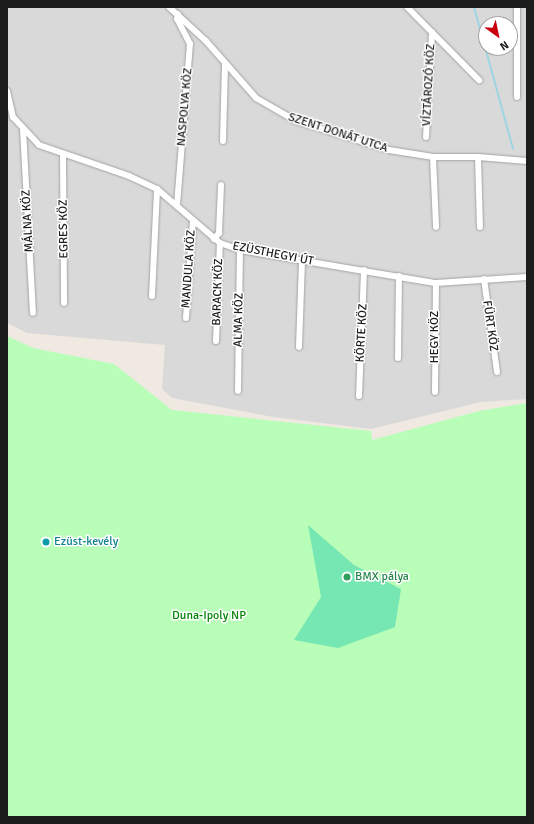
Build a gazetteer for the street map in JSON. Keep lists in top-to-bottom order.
{
  "streets": {
    "street": [
      "VÍZTÁROZÓ KÖZ",
      "NASPOLYA KÖZ",
      "SZENT DONÁT UTCA",
      "MÁLNA KÖZ",
      "EGRES KÖZ",
      "EZÜSTHEGYI ÚT",
      "MANDULA KÖZ",
      "BARACK KÖZ",
      "ALMA KÖZ",
      "FÜRT KÖZ",
      "KÖRTE KÖZ",
      "HEGY KÖZ"
    ]
  },
  "crossings": [
    ["NASPOLYA KÖZ", "SZENT DONÁT UTCA"],
    ["NASPOLYA KÖZ", "EZÜSTHEGYI ÚT"],
    ["MÁLNA KÖZ", "EZÜSTHEGYI ÚT"],
    ["EGRES KÖZ", "EZÜSTHEGYI ÚT"],
    ["EZÜSTHEGYI ÚT", "MANDULA KÖZ"],
    ["EZÜSTHEGYI ÚT", "BARACK KÖZ"],
    ["EZÜSTHEGYI ÚT", "ALMA KÖZ"],
    ["EZÜSTHEGYI ÚT", "FÜRT KÖZ"],
    ["EZÜSTHEGYI ÚT", "KÖRTE KÖZ"],
    ["EZÜSTHEGYI ÚT", "HEGY KÖZ"]
  ],
  "parks": ["Duna-Ipoly NP"],
  "places": ["Ezüst-kevély", "BMX pálya"],
  "north": "bottom right"
}
